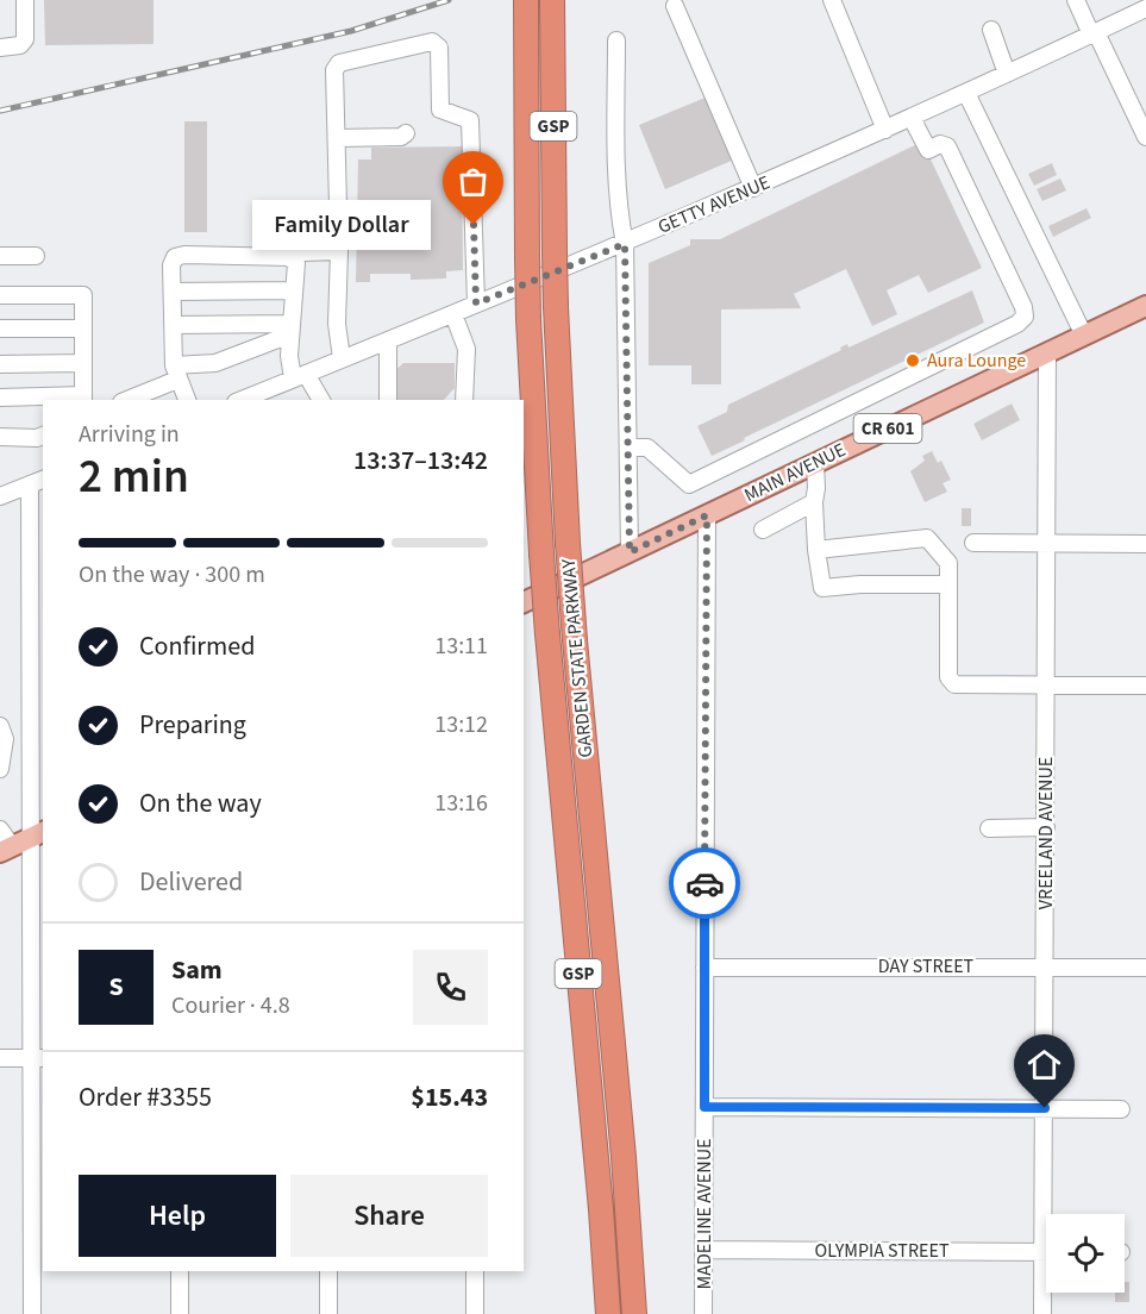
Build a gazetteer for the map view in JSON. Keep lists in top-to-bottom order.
{
  "streets": {
    "highway": ["GSP", "GARDEN STATE PARKWAY"],
    "main road": ["CR 601", "MAIN AVENUE"],
    "street": [
      "GETTY AVENUE",
      "VREELAND AVENUE",
      "DAY STREET",
      "MADELINE AVENUE",
      "OLYMPIA STREET"
    ]
  },
  "crossings": [
    ["MAIN AVENUE", "VREELAND AVENUE"],
    ["MAIN AVENUE", "MADELINE AVENUE"],
    ["VREELAND AVENUE", "DAY STREET"],
    ["DAY STREET", "MADELINE AVENUE"],
    ["MADELINE AVENUE", "OLYMPIA STREET"]
  ],
  "places": ["Family Dollar", "Aura Lounge"],
  "page": {
    "bubble": "Family Dollar",
    "heading": ["2 min", "Arriving in", "13:37–13:42"],
    "panel": [
      "Sam",
      "Courier · 4.8",
      "Order #3355",
      "$15.43"
    ],
    "bar": "On the way · 300 m",
    "list": [
      ["Confirmed", "13:11"],
      ["Preparing", "13:12"],
      ["On the way", "13:16"],
      "Delivered"
    ],
    "round": "S",
    "buttons": ["Help", "Share"]
  }
}
